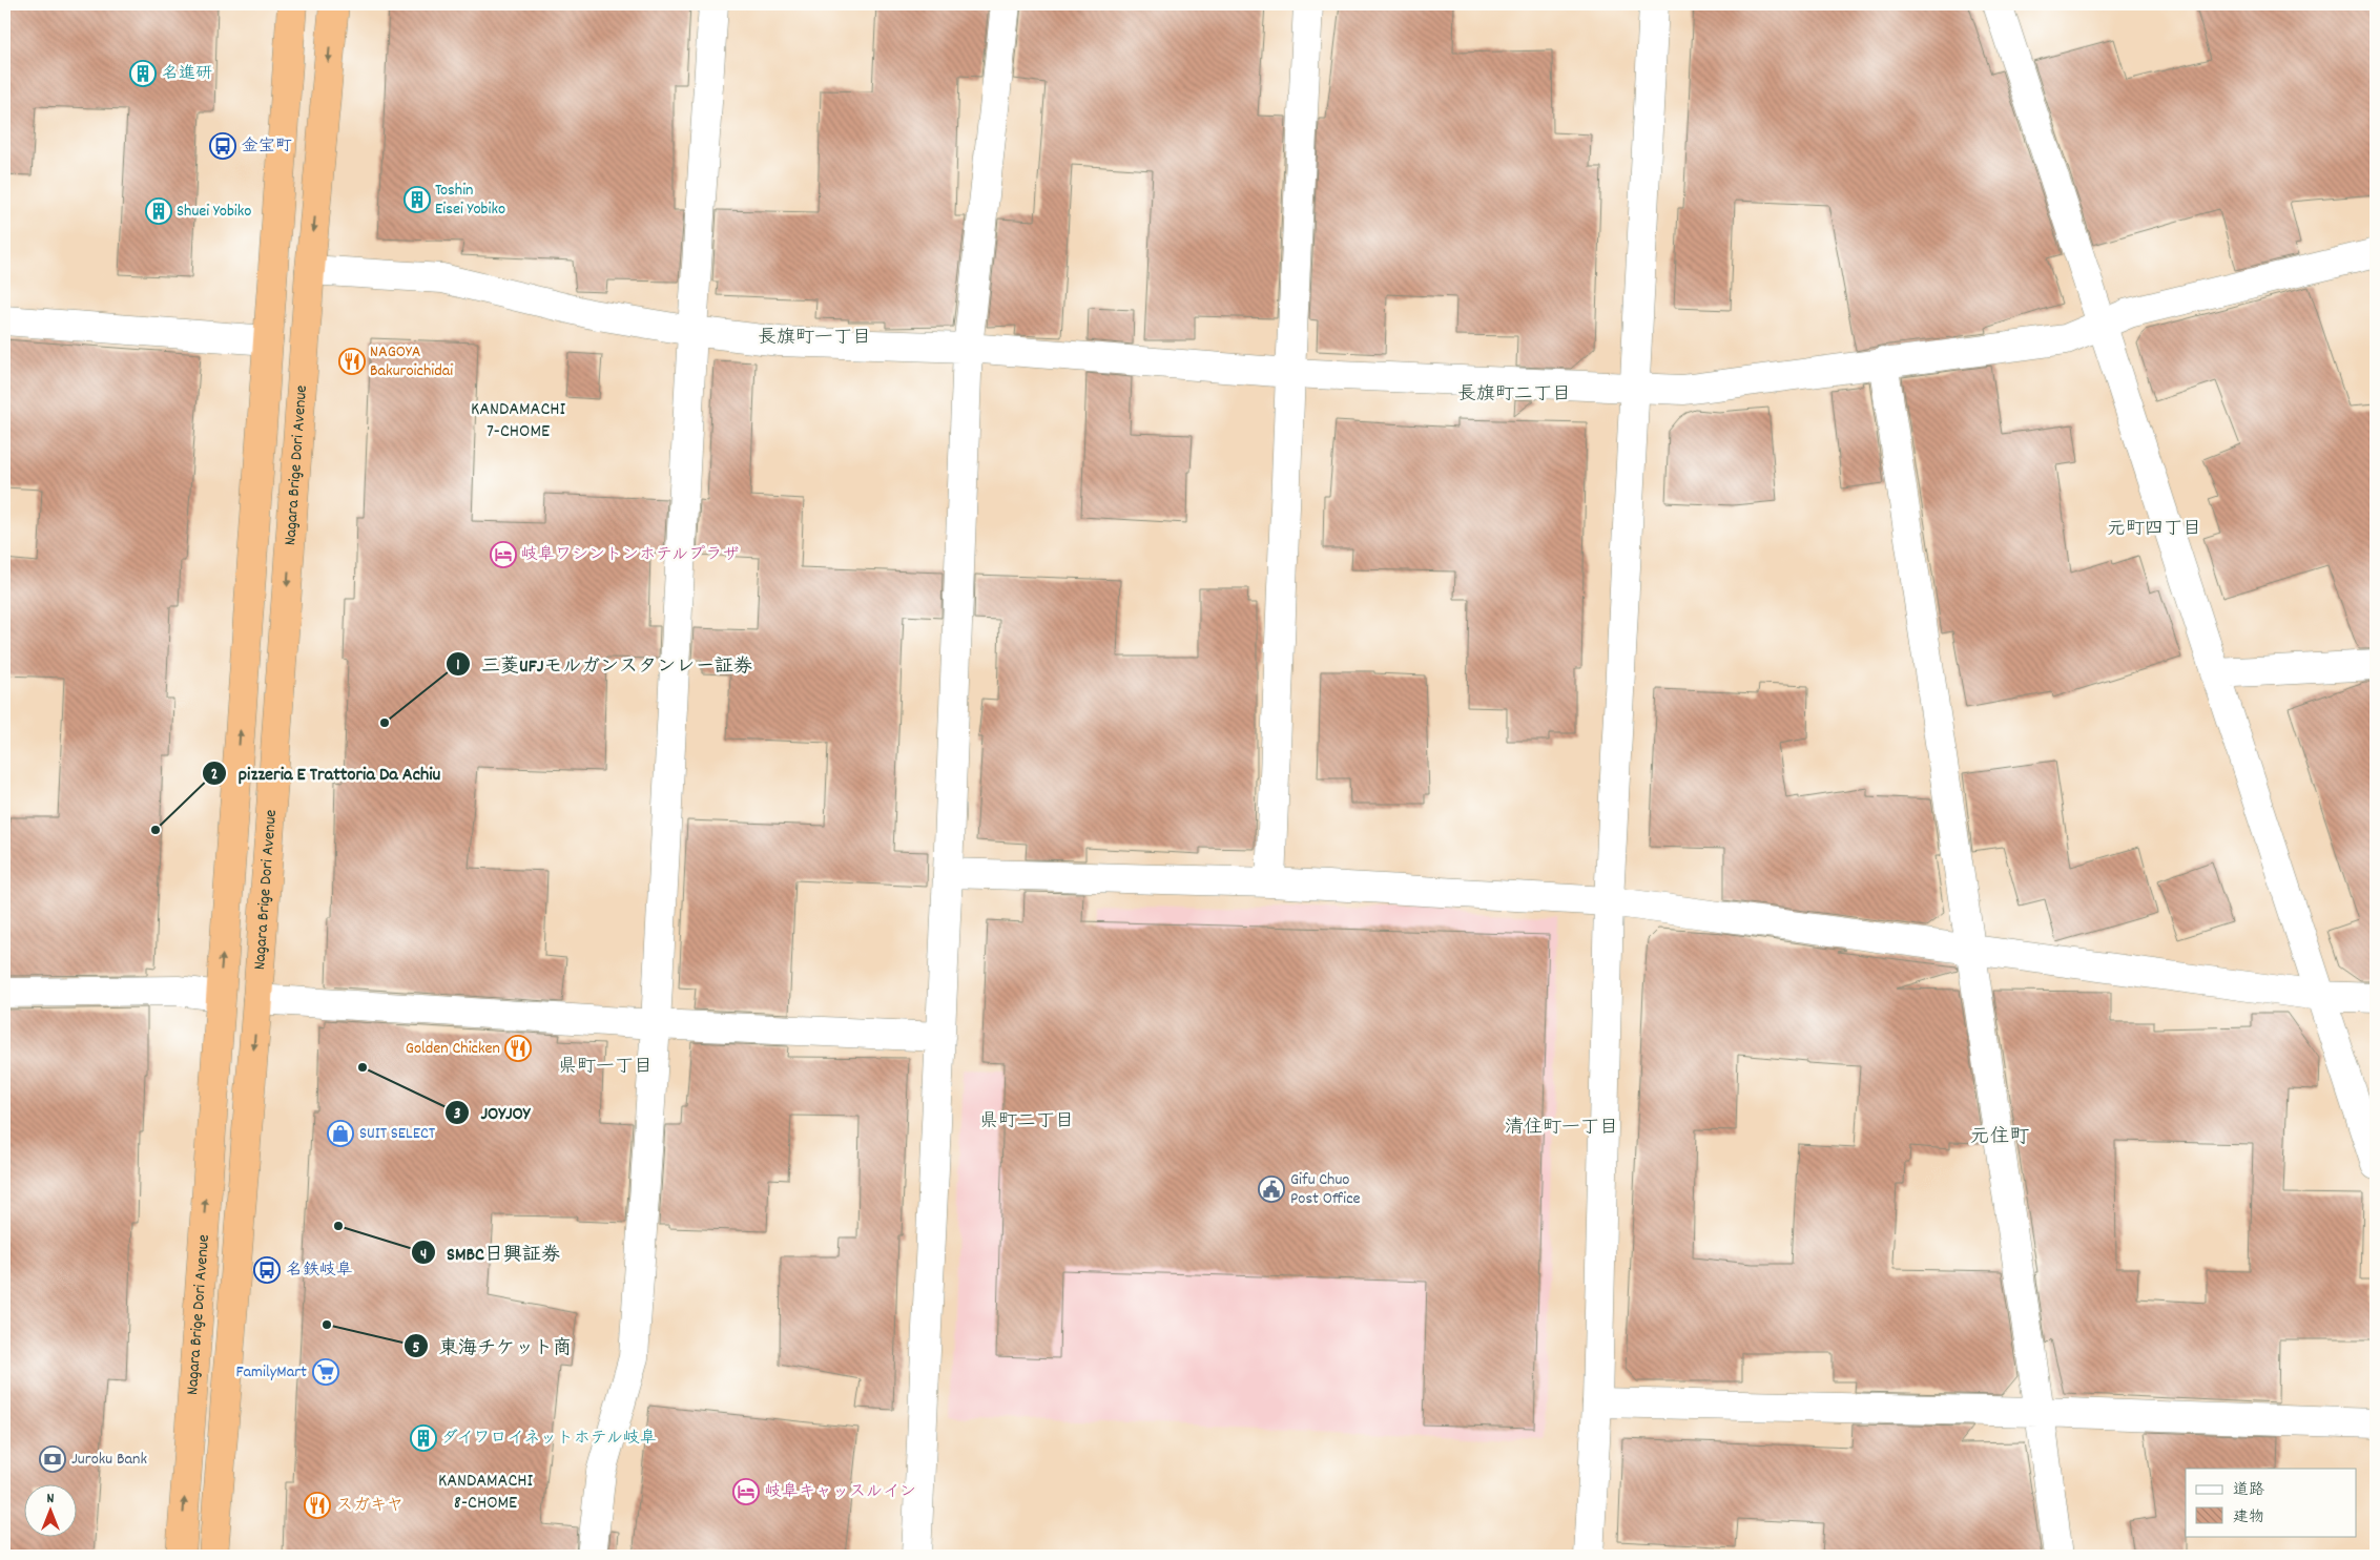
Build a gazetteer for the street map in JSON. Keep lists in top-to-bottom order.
{
  "streets": {
    "highway": ["Nagara Brige Dori Avenue"]
  },
  "districts": [
    "長旗町一丁目",
    "長旗町二丁目",
    "KANDAMACHI 7-CHOME",
    "元町四丁目",
    "県町一丁目",
    "県町二丁目",
    "清住町一丁目",
    "元住町",
    "KANDAMACHI 8-CHOME"
  ],
  "places": {
    "building": [
      "名進研",
      "Toshin Eisei Yobiko",
      "Shuei Yobiko",
      "ダイワロイネットホテル岐阜"
    ],
    "bus stop": ["金宝町", "名鉄岐阜"],
    "restaurant": ["NAGOYA Bakuroichidai", "Golden Chicken", "スガキヤ"],
    "hotel": ["岐阜ワシントンホテルプラザ", "岐阜キャッスルイン"],
    "other": [
      "三菱UFJモルガンスタンレー証券",
      "pizzeria E Trattoria Da Achiu",
      "JOYJOY",
      "SMBC日興証券",
      "東海チケット商"
    ],
    "shop": ["SUIT SELECT"],
    "public building": ["Gifu Chuo Post Office"],
    "supermarket": ["FamilyMart"],
    "bank": ["Juroku Bank"]
  },
  "legend": ["道路", "建物"],
  "north": "top"
}
